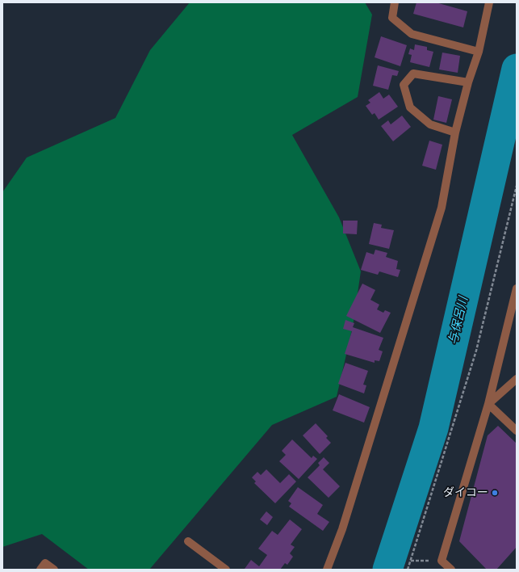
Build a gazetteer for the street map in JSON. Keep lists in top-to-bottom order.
{
  "water": ["与保呂川"],
  "places": ["ダイコー"]
}
